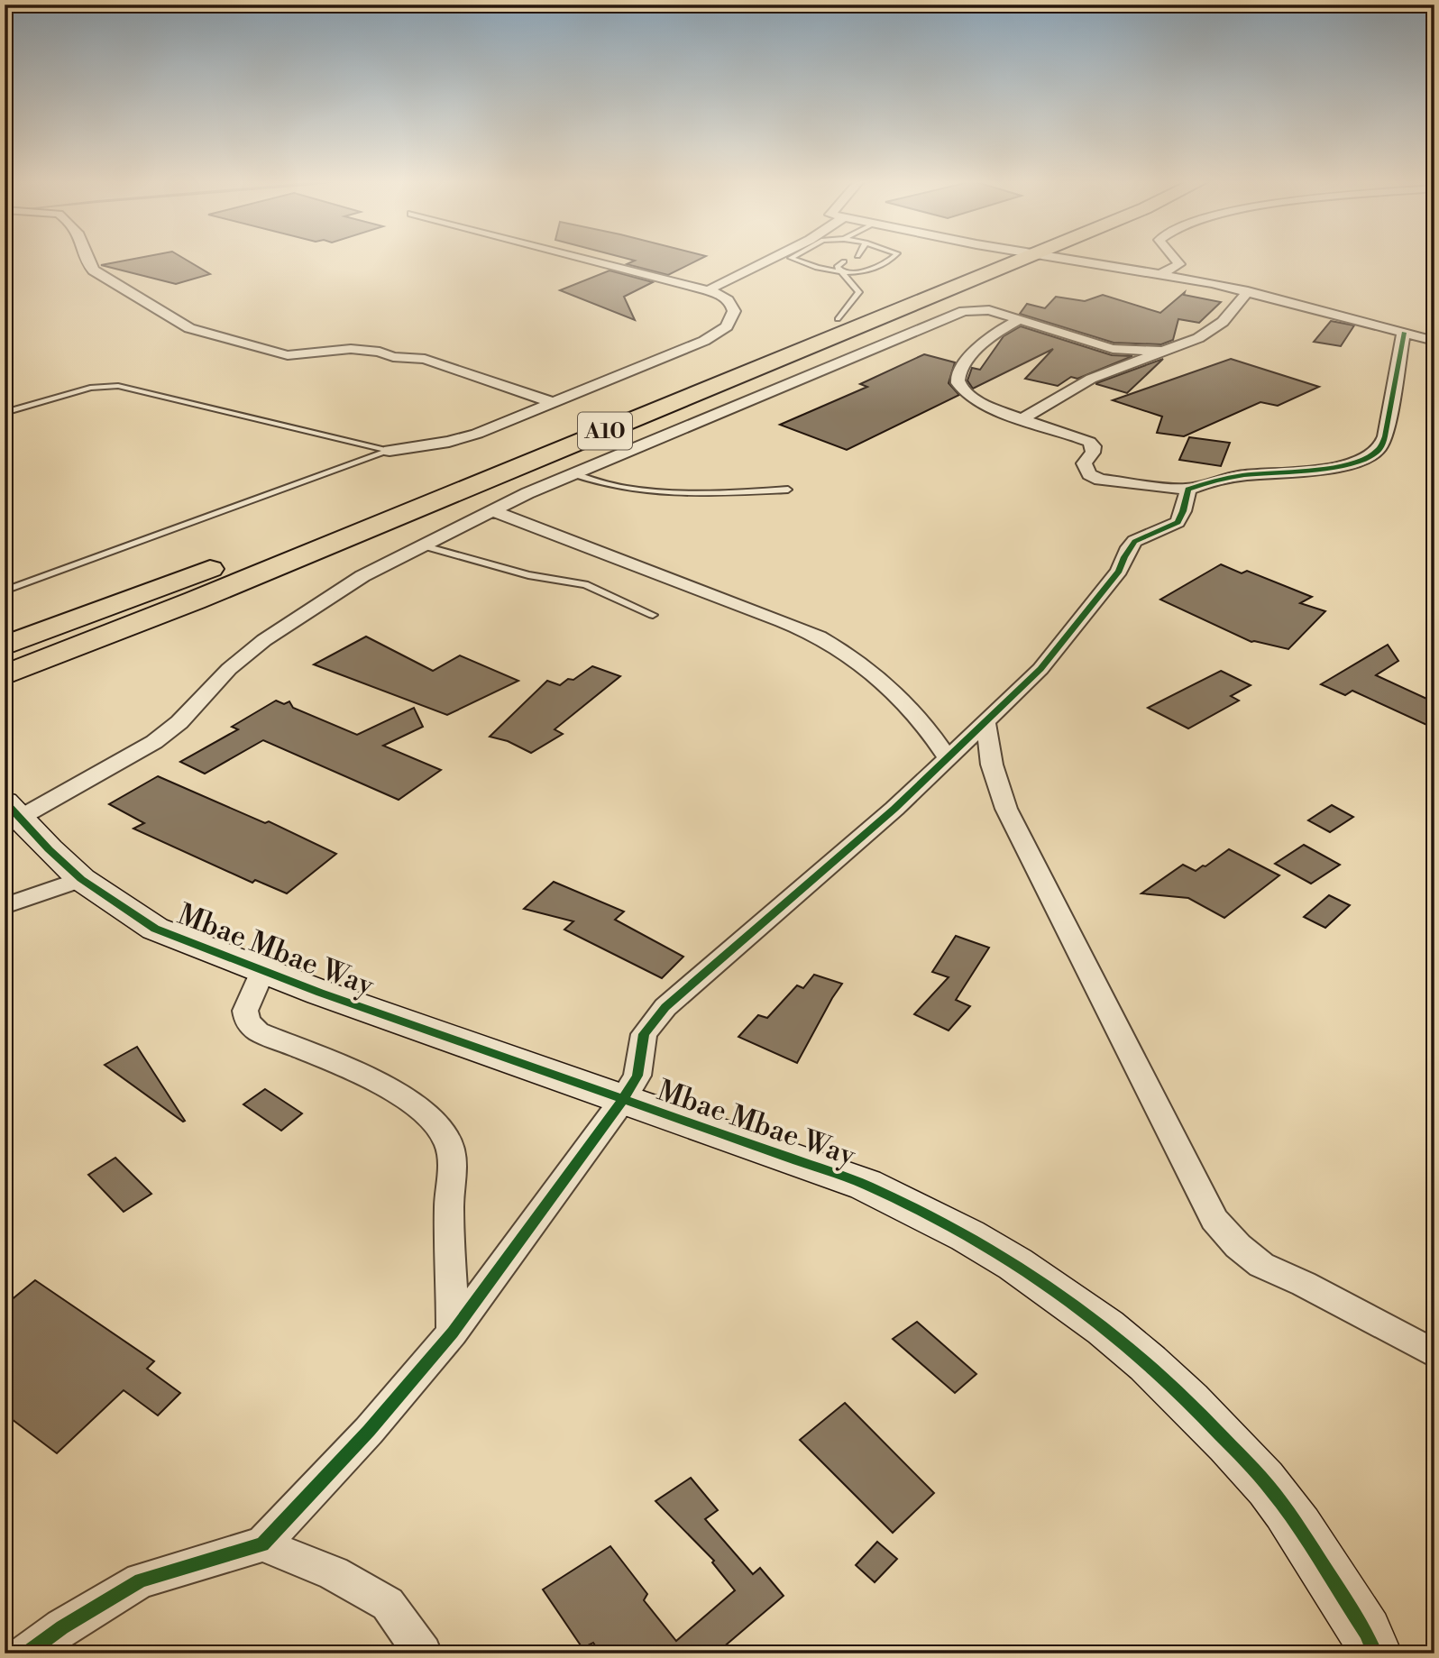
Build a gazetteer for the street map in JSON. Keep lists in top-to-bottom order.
{
  "streets": {
    "main road": ["A10"],
    "street": ["Mbae Mbae Way"]
  }
}
